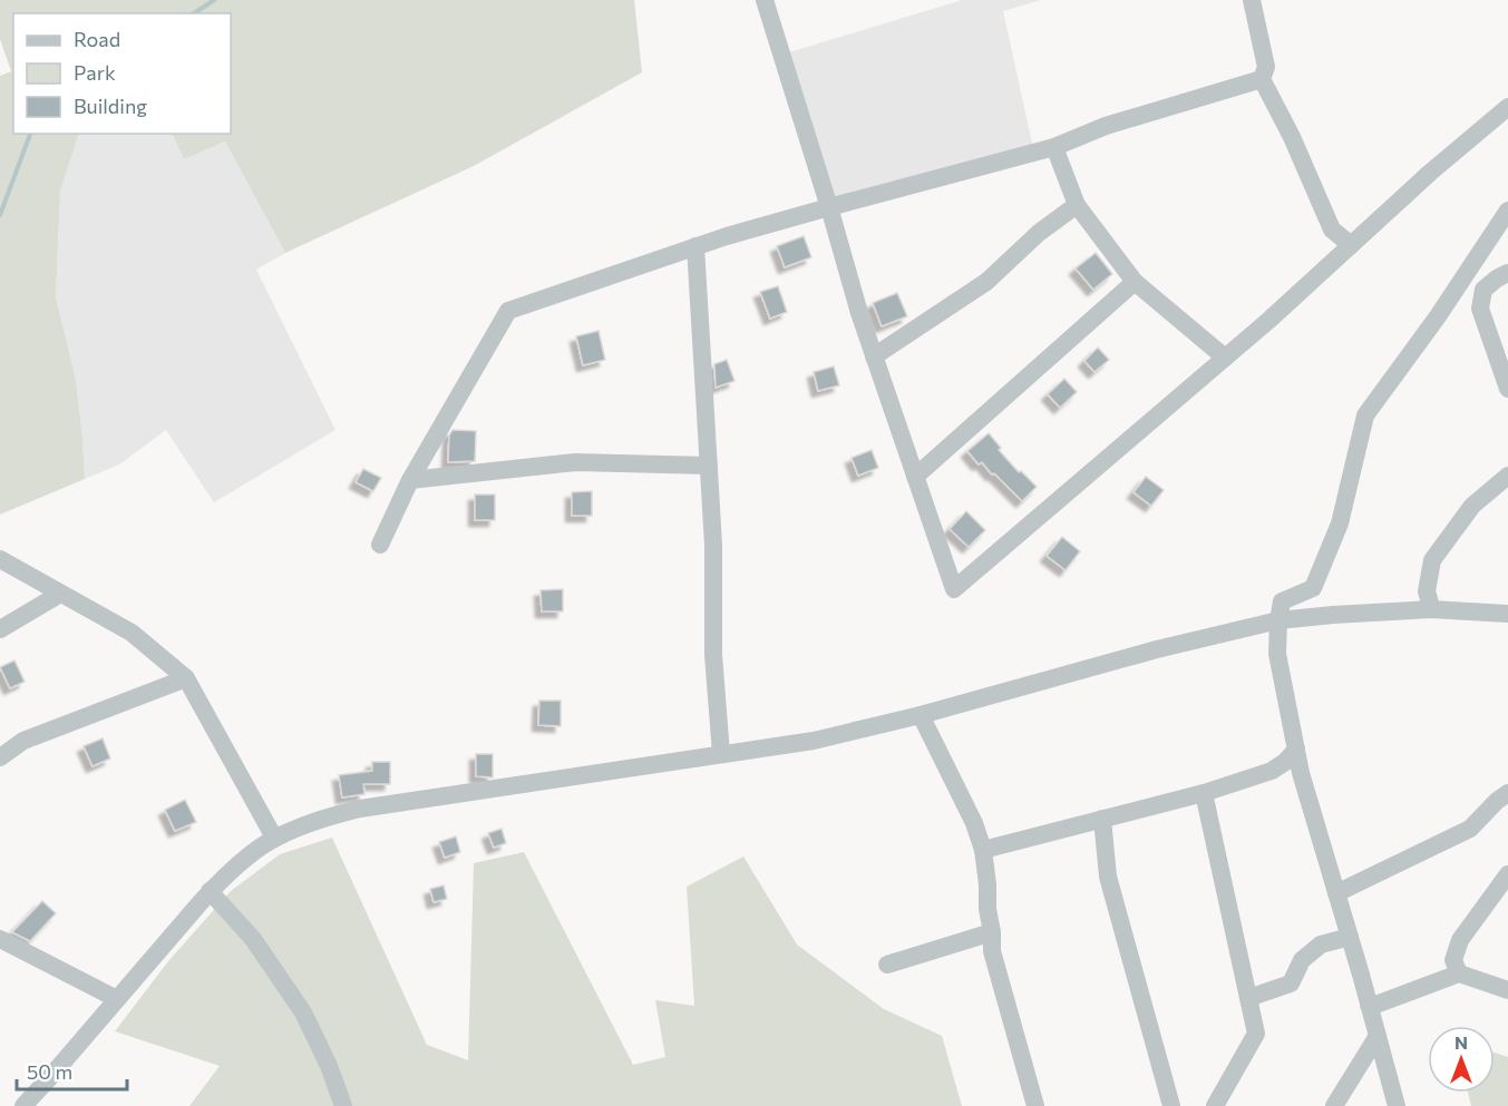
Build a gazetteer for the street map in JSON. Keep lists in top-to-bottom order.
{
  "legend": ["Road", "Park", "Building"],
  "scale_bar": "50 m",
  "north": "top"
}
